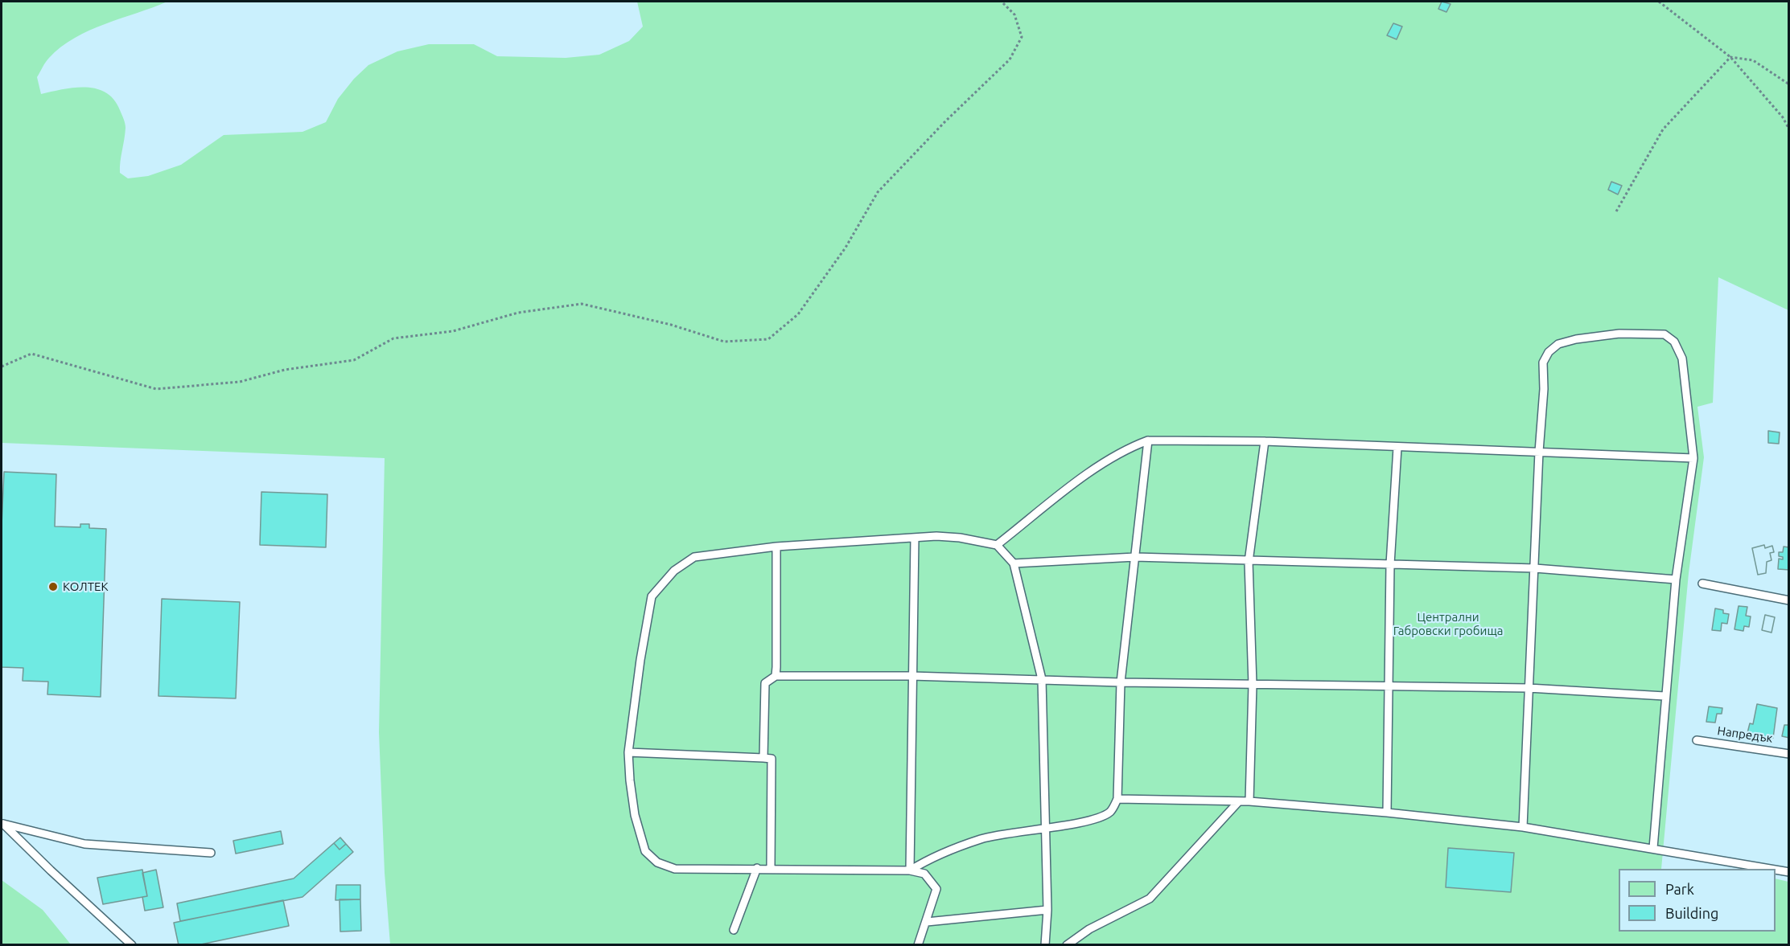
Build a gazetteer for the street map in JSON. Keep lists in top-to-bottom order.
{
  "streets": {
    "lane": ["Напредък"]
  },
  "parks": ["Централни Габровски гробища"],
  "places": ["КОЛТЕК"],
  "legend": ["Park", "Building"]
}
